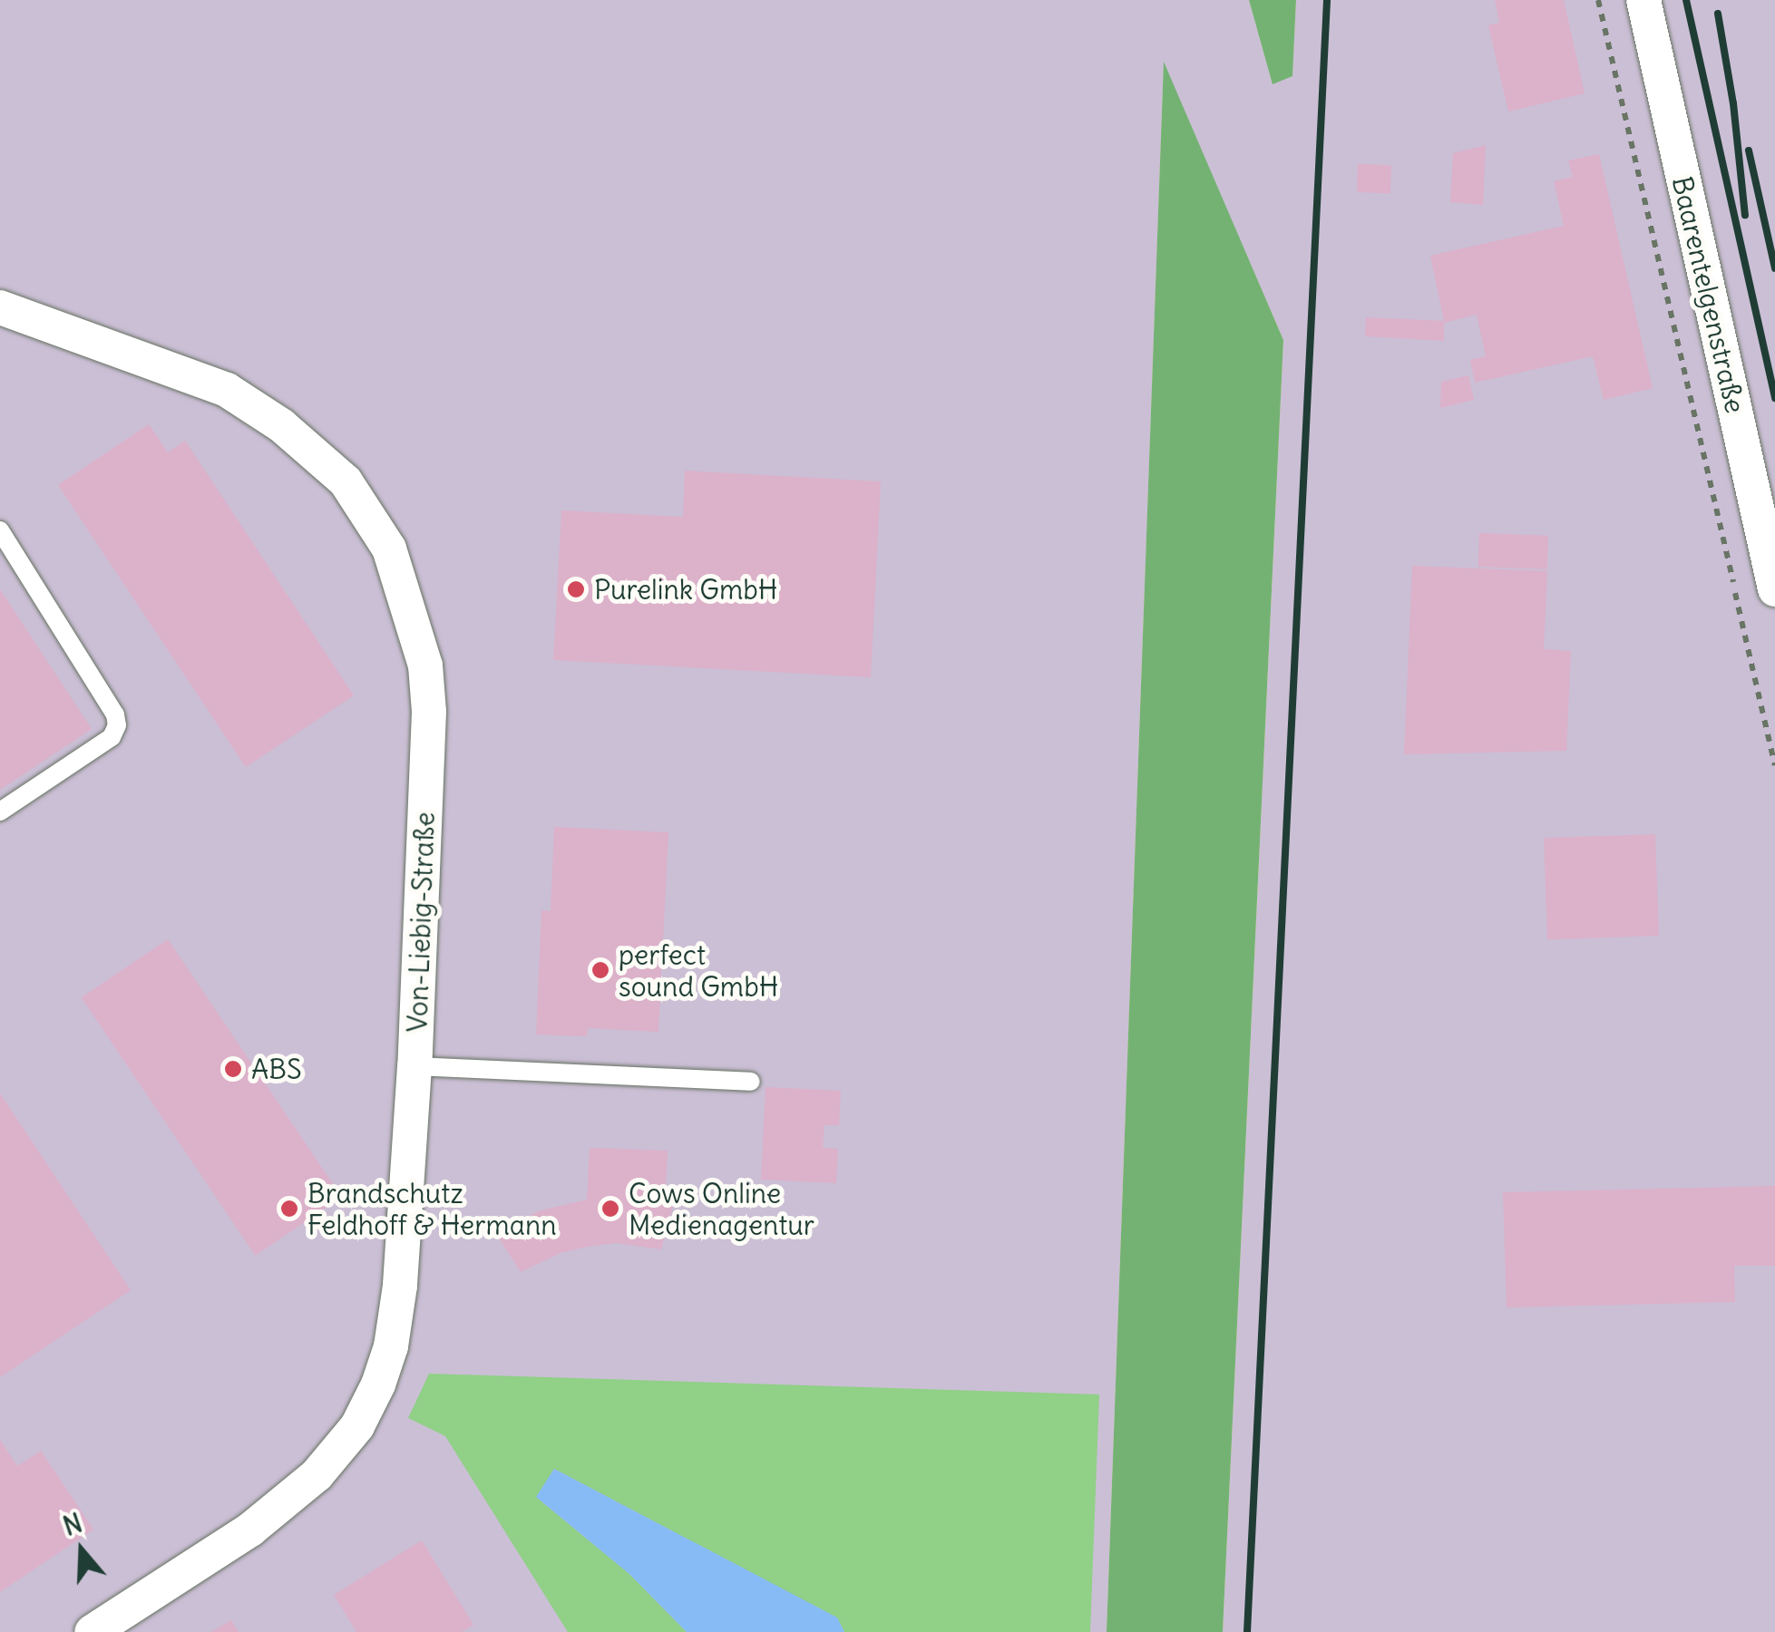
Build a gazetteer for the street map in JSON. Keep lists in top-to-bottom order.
{
  "streets": {
    "street": ["Baarentelgenstraße", "Von-Liebig-Straße"]
  },
  "places": [
    "Purelink GmbH",
    "perfect sound GmbH",
    "ABS",
    "Brandschutz Feldhoff & Hermann",
    "Cows Online Medienagentur"
  ],
  "north": "top"
}
